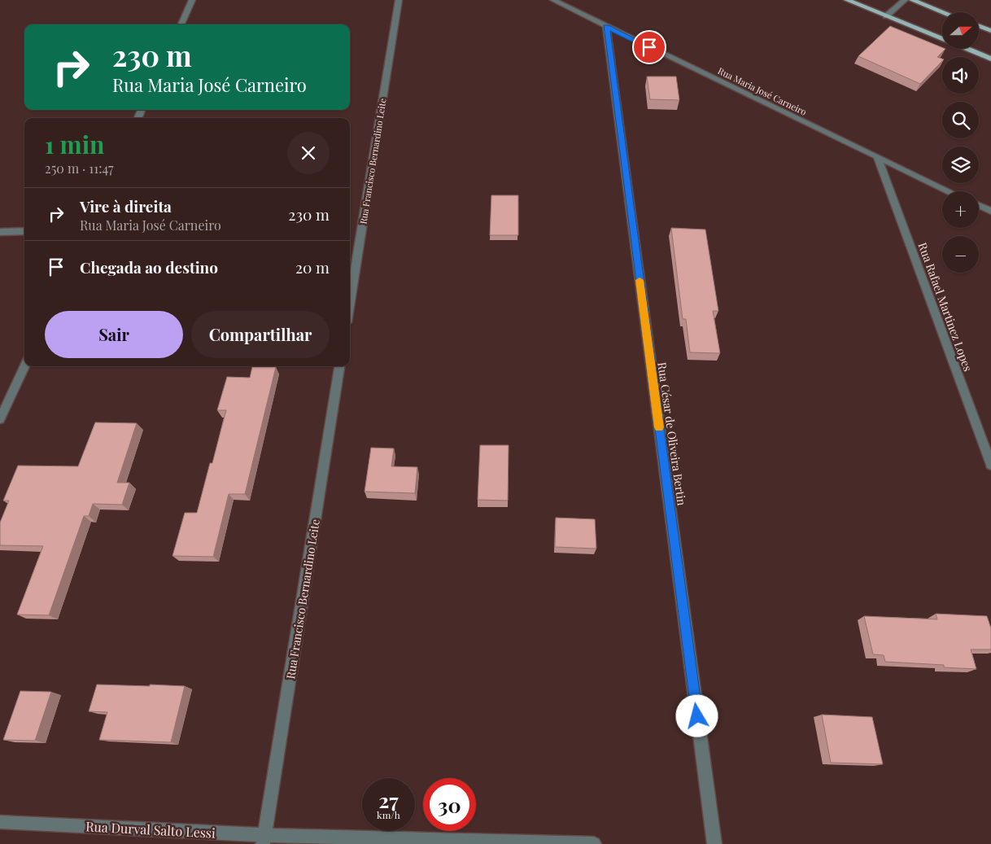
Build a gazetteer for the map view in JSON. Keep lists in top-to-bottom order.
{
  "streets": {
    "street": [
      "Rua Maria José Carneiro",
      "Rua Francisco Bernardino Leite",
      "Rua Rafael Martinez Lopes",
      "Rua César de Oliveira Bertin",
      "Rua Durval Salto Lessi"
    ]
  },
  "crossings": [
    ["Rua Maria José Carneiro", "Rua Rafael Martinez Lopes"],
    ["Rua Maria José Carneiro", "Rua César de Oliveira Bertin"],
    ["Rua Francisco Bernardino Leite", "Rua Durval Salto Lessi"]
  ],
  "north": "right",
  "page": {
    "map_buttons": ["+", "−"],
    "turn": ["230 m", "Rua Maria José Carneiro"],
    "heading": ["1 min", "250 m · 11:47"],
    "list": [
      {
        "name": "Vire à direita",
        "note": "Rua Maria José Carneiro",
        "value": "230 m"
      },
      {
        "name": "Chegada ao destino",
        "value": "20 m"
      }
    ],
    "buttons": ["Sair", "Compartilhar"],
    "speed": "27 km/h",
    "limit": "30"
  }
}
